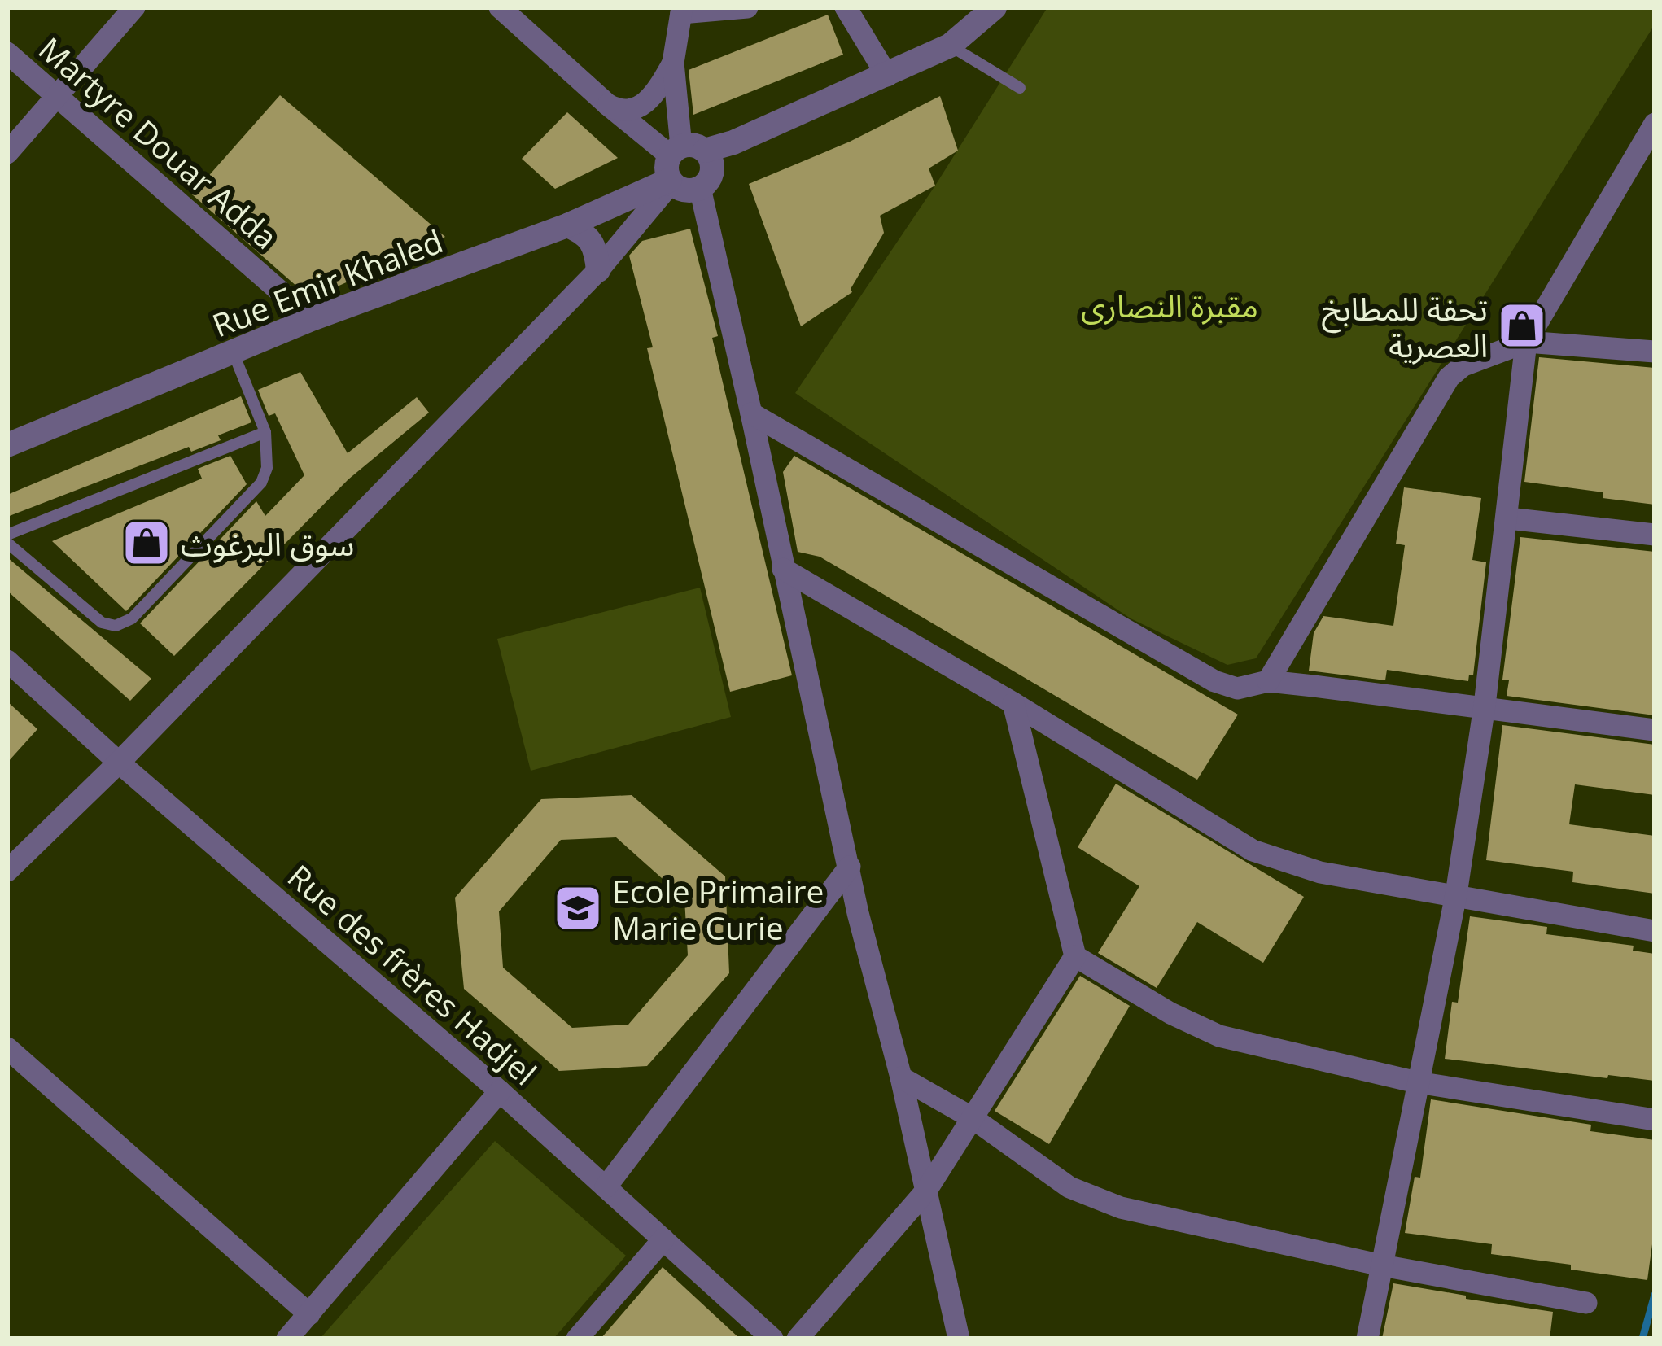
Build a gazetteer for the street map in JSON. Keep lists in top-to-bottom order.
{
  "streets": {
    "street": ["Martyre Douar Adda", "Rue Emir Khaled", "Rue des frères Hadjel"]
  },
  "crossings": [
    ["Martyre Douar Adda", "Rue Emir Khaled"]
  ],
  "parks": ["مقبرة النصارى"],
  "places": {
    "shop": ["تحفة للمطابخ العصرية", "سوق البرغوث"],
    "school or university": ["Ecole Primaire Marie Curie"]
  }
}
